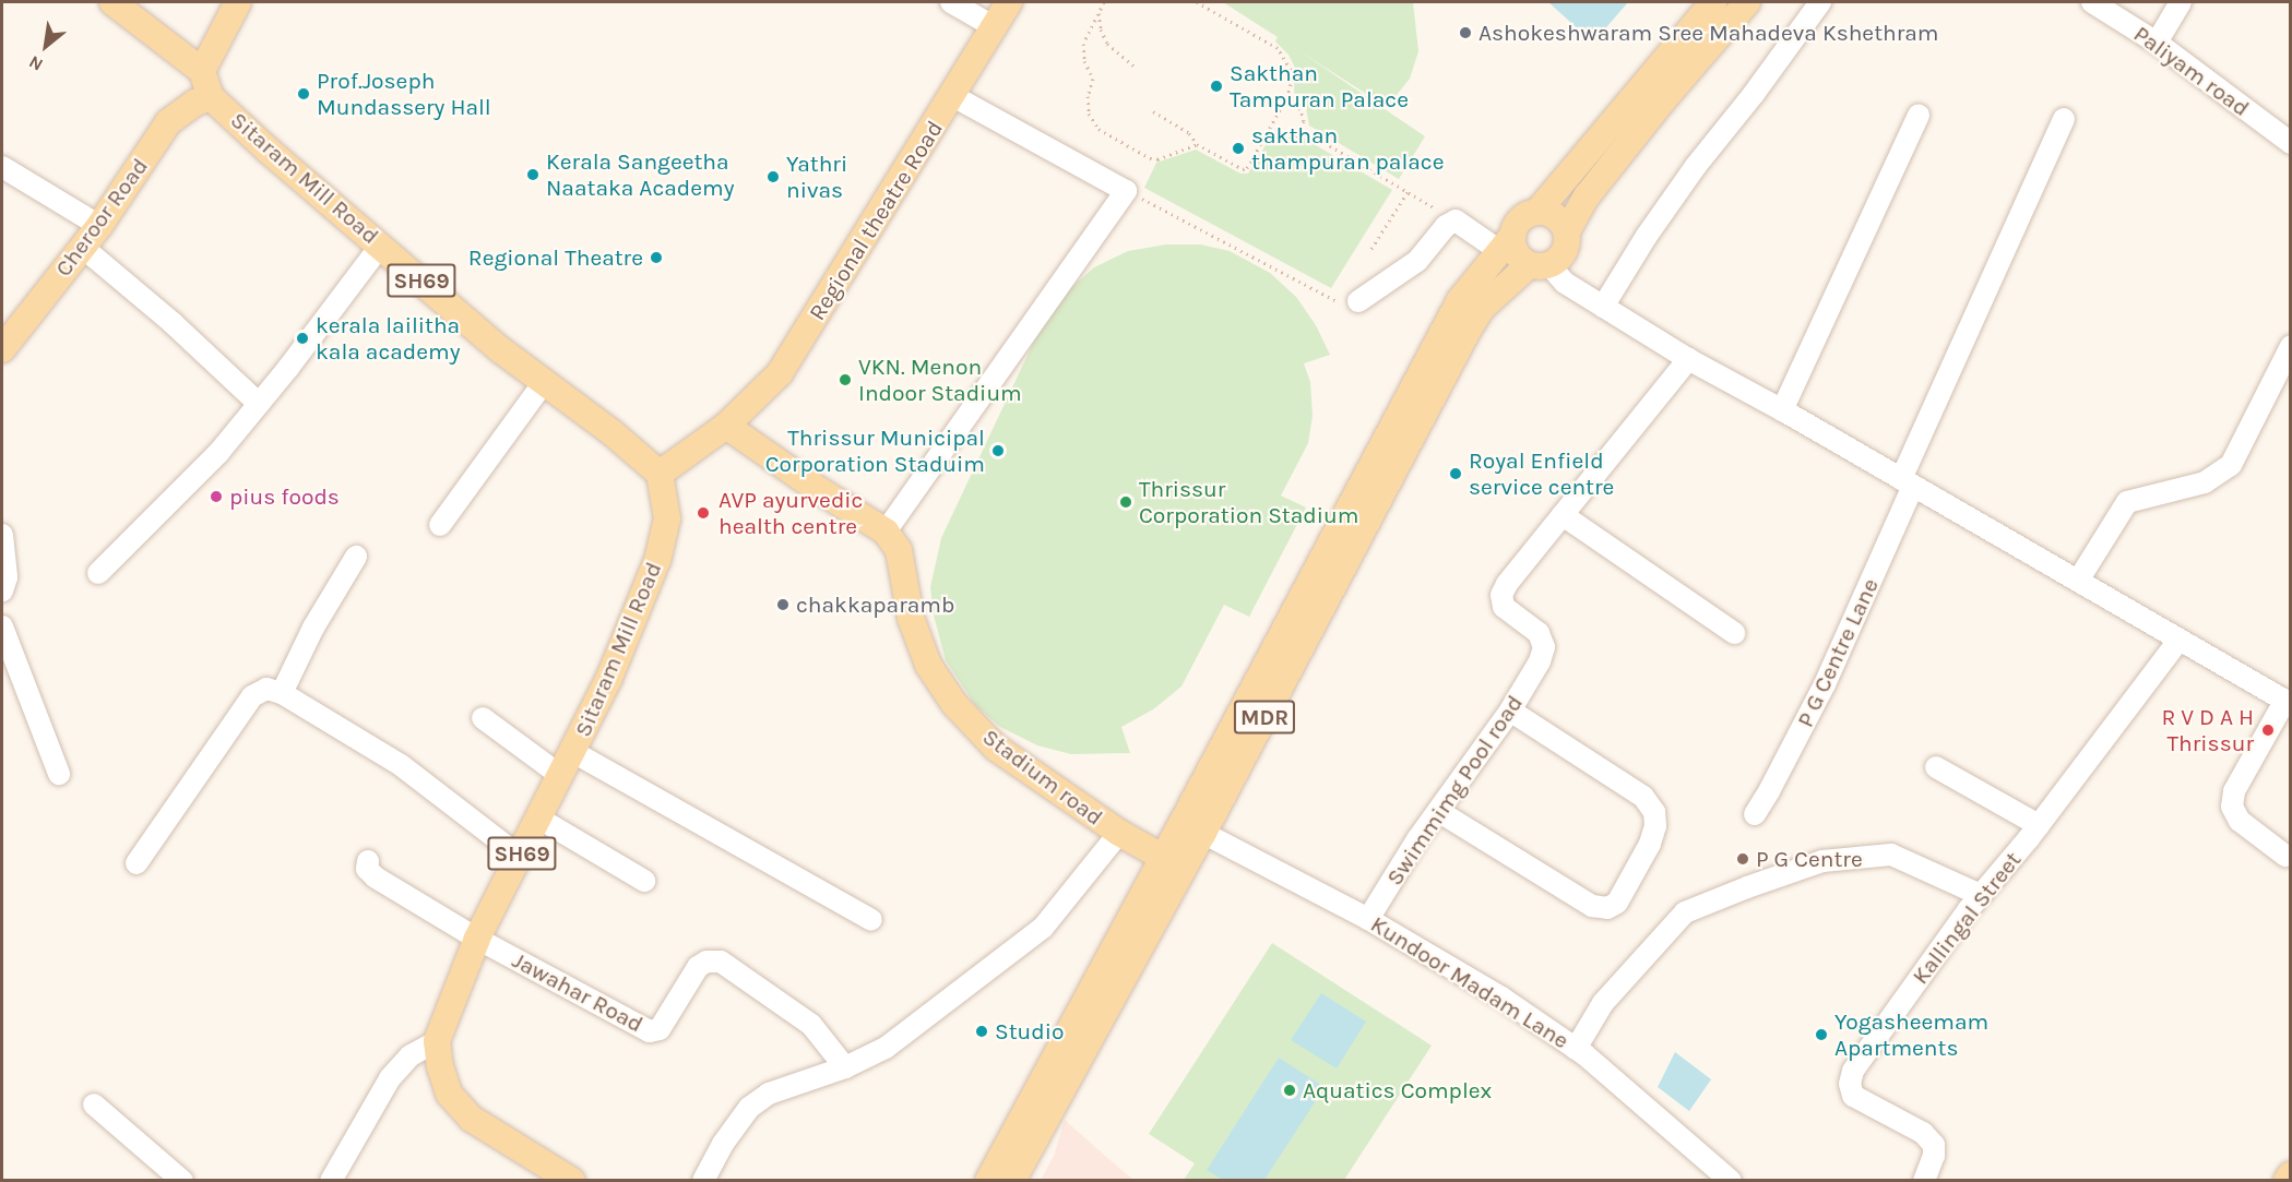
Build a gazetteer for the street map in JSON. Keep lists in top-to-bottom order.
{
  "streets": {
    "main road": [
      "Sitaram Mill Road",
      "Cheroor Road",
      "Regional theatre Road",
      "SH69",
      "MDR",
      "Stadium road"
    ],
    "street": [
      "Paliyam road",
      "P G Centre Lane",
      "Swimmimg Pool road",
      "Kallingal Street",
      "Kundoor Madam Lane",
      "Jawahar Road"
    ]
  },
  "crossings": [
    ["Sitaram Mill Road", "Cheroor Road"],
    ["Sitaram Mill Road", "Jawahar Road"],
    ["MDR", "Stadium road"],
    ["MDR", "Kundoor Madam Lane"],
    ["Swimmimg Pool road", "Kundoor Madam Lane"]
  ],
  "places": [
    "Ashokeshwaram Sree Mahadeva Kshethram",
    "Sakthan Tampuran Palace",
    "Prof.Joseph Mundassery Hall",
    "sakthan thampuran palace",
    "Kerala Sangeetha Naataka Academy",
    "Yathri nivas",
    "Regional Theatre",
    "kerala lailitha kala academy",
    "VKN. Menon Indoor Stadium",
    "Thrissur Municipal Corporation Staduim",
    "Royal Enfield service centre",
    "pius foods",
    "Thrissur Corporation Stadium",
    "AVP ayurvedic health centre",
    "chakkaparamb",
    "R V D A H Thrissur",
    "P G Centre",
    "Studio",
    "Yogasheemam Apartments",
    "Aquatics Complex"
  ],
  "north": "bottom left"
}
